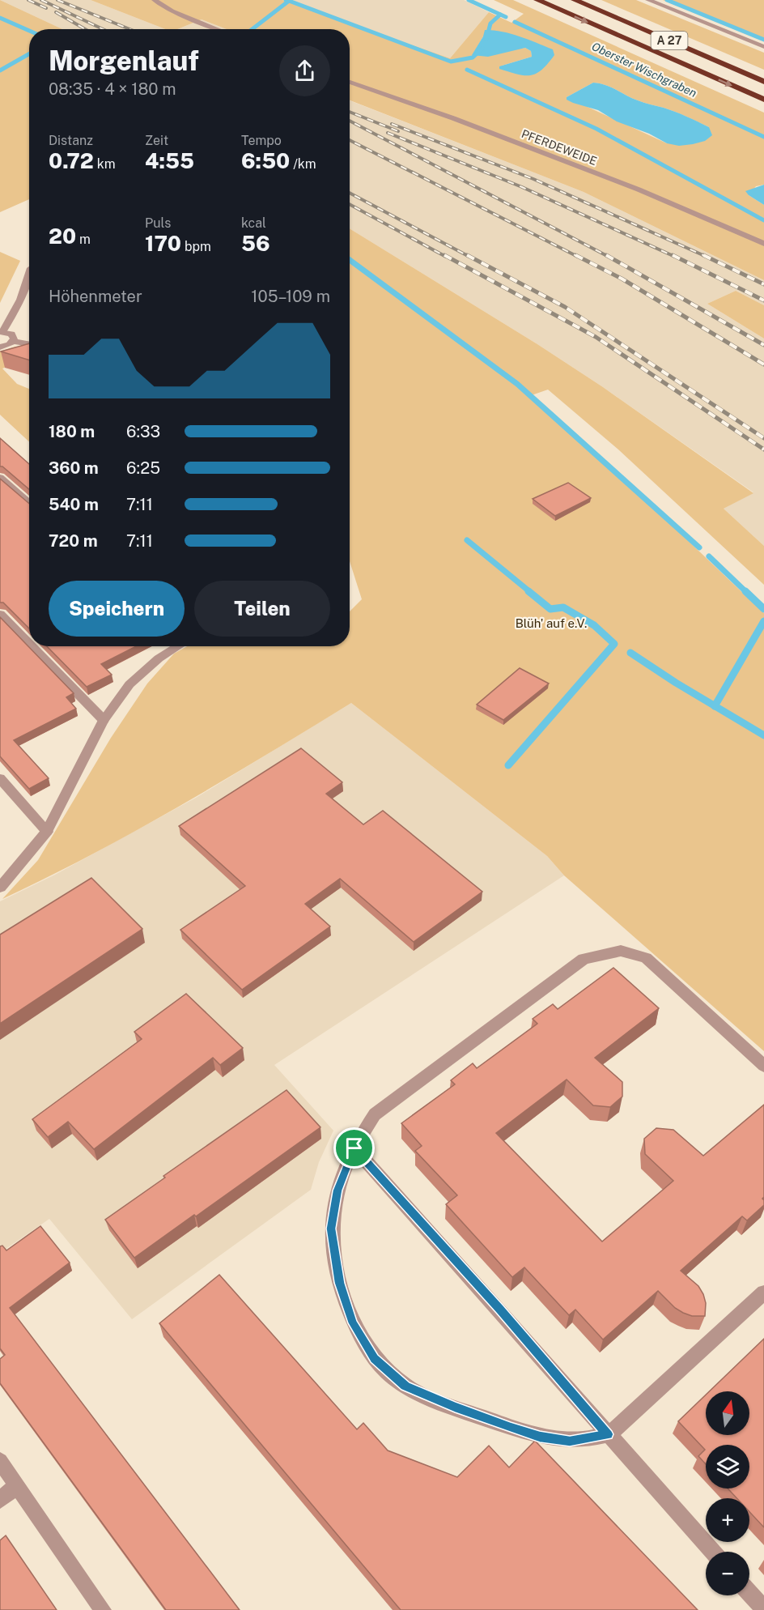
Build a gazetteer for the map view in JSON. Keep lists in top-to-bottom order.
{
  "streets": {
    "highway": ["A 27"],
    "street": ["PFERDEWEIDE"]
  },
  "water": ["Oberster Wischgraben"],
  "parks": ["Blüh' auf e.V."],
  "north": "top",
  "page": {
    "heading": ["Morgenlauf", "08:35 · 4 × 180 m"],
    "stats": [
      ["Distanz", "0.72 km"],
      ["Zeit", "4:55"],
      ["Tempo", "6:50 /km"],
      ["20 m"],
      ["Puls", "170 bpm"],
      ["kcal", "56"]
    ],
    "chart": ["Höhenmeter", "105–109 m"],
    "list": [
      {
        "name": "180 m",
        "note": "6:33"
      },
      {
        "name": "360 m",
        "note": "6:25"
      },
      {
        "name": "540 m",
        "note": "7:11"
      },
      {
        "name": "720 m",
        "note": "7:11"
      }
    ],
    "buttons": ["Speichern", "Teilen"],
    "map_buttons": ["+", "−"]
  }
}
